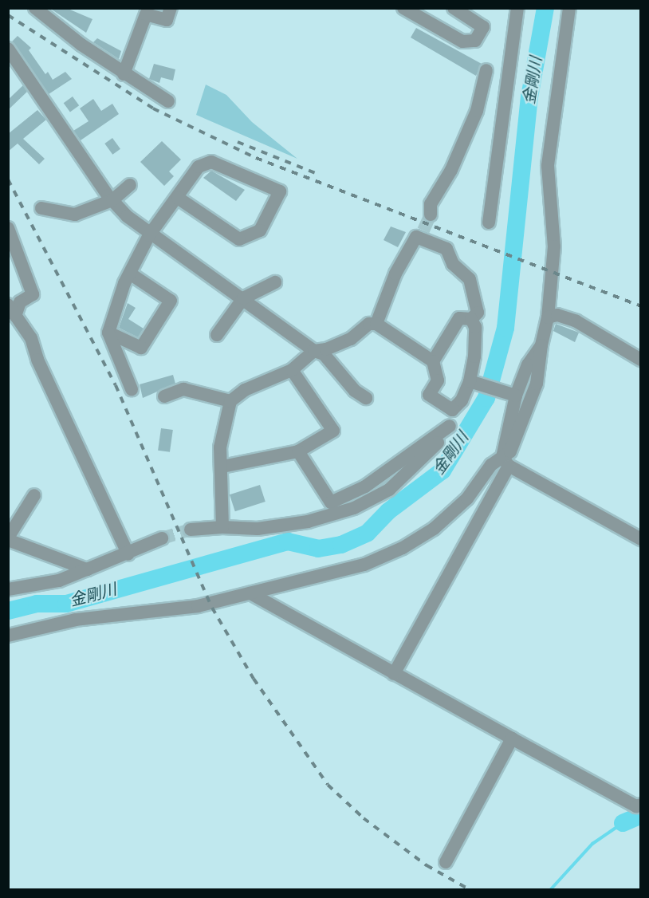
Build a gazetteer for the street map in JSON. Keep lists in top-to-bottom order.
{
  "water": ["金剛川"]
}
